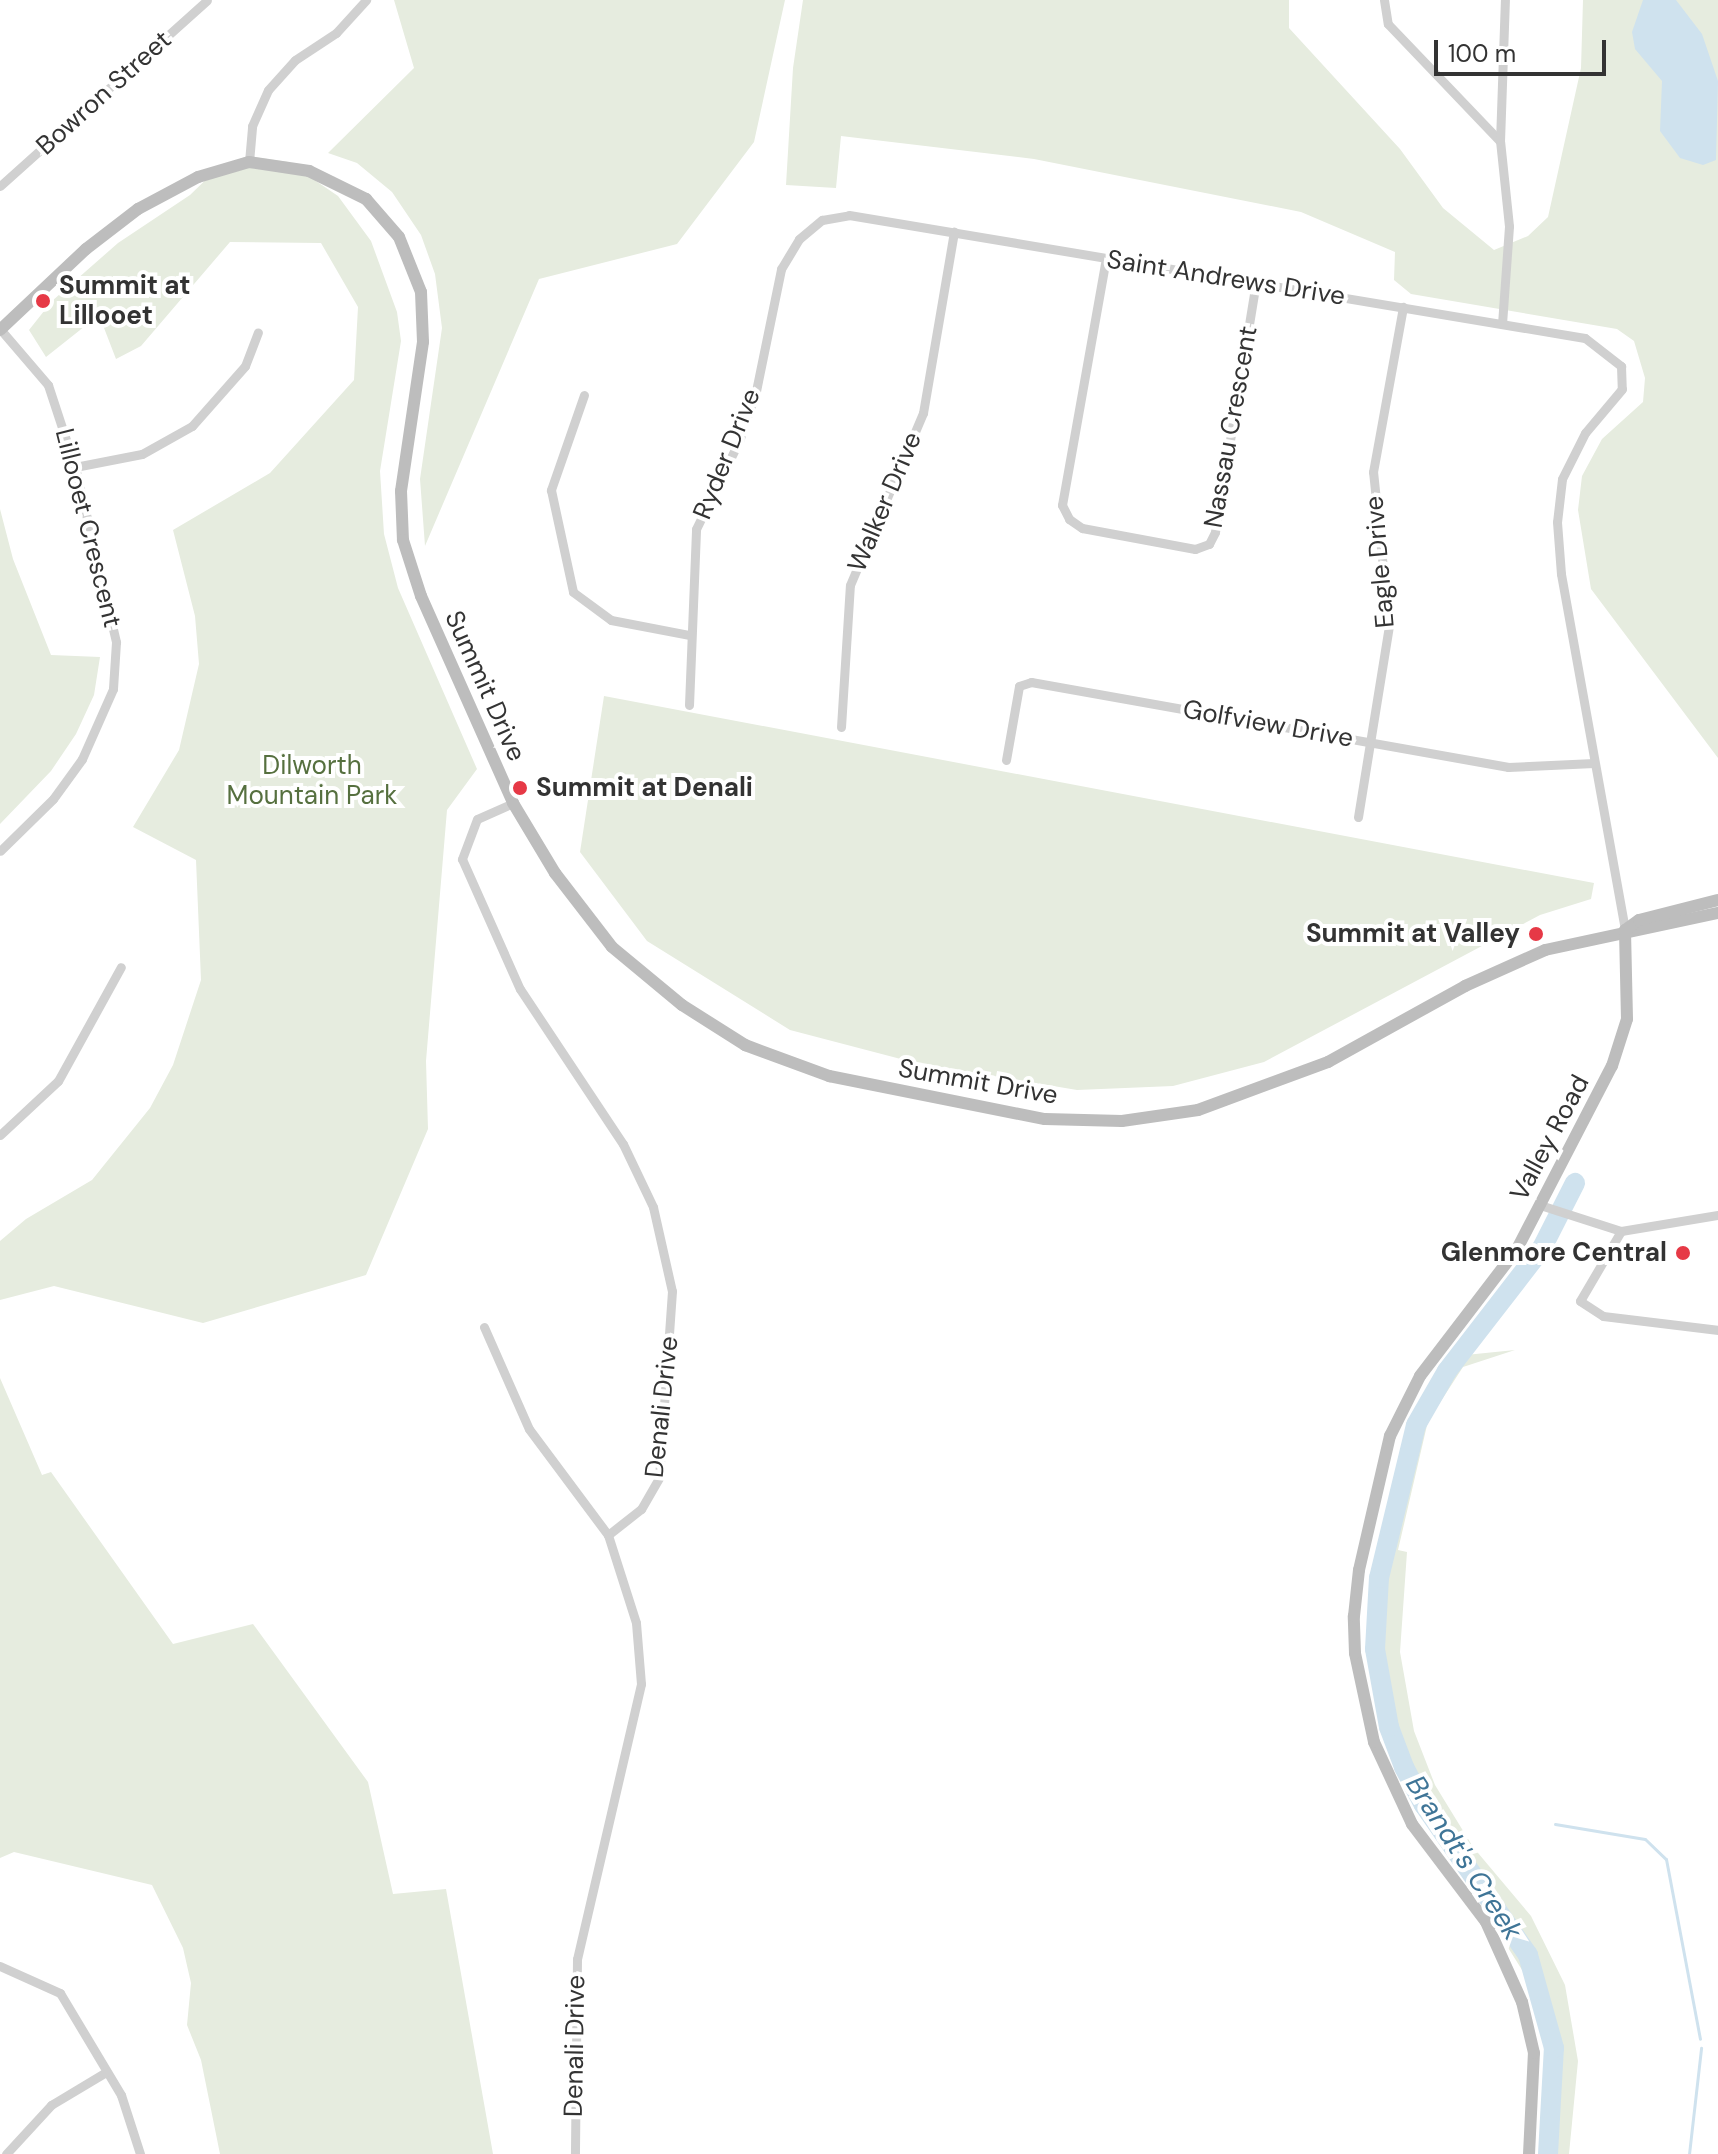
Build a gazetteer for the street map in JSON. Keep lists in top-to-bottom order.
{
  "streets": {
    "street": [
      "Bowron Street",
      "Saint Andrews Drive",
      "Nassau Crescent",
      "Ryder Drive",
      "Walker Drive",
      "Lillooet Crescent",
      "Eagle Drive",
      "Summit Drive",
      "Golfview Drive",
      "Valley Road",
      "Denali Drive"
    ]
  },
  "crossings": [
    ["Saint Andrews Drive", "Nassau Crescent"],
    ["Saint Andrews Drive", "Ryder Drive"],
    ["Saint Andrews Drive", "Walker Drive"],
    ["Saint Andrews Drive", "Eagle Drive"],
    ["Saint Andrews Drive", "Valley Road"],
    ["Lillooet Crescent", "Summit Drive"],
    ["Eagle Drive", "Golfview Drive"],
    ["Summit Drive", "Valley Road"],
    ["Summit Drive", "Denali Drive"],
    ["Golfview Drive", "Valley Road"]
  ],
  "water": ["Brandt's Creek"],
  "parks": ["Dilworth Mountain Park"],
  "places": [
    "Summit at Lillooet",
    "Summit at Denali",
    "Summit at Valley",
    "Glenmore Central"
  ],
  "scale_bar": "100 m"
}
